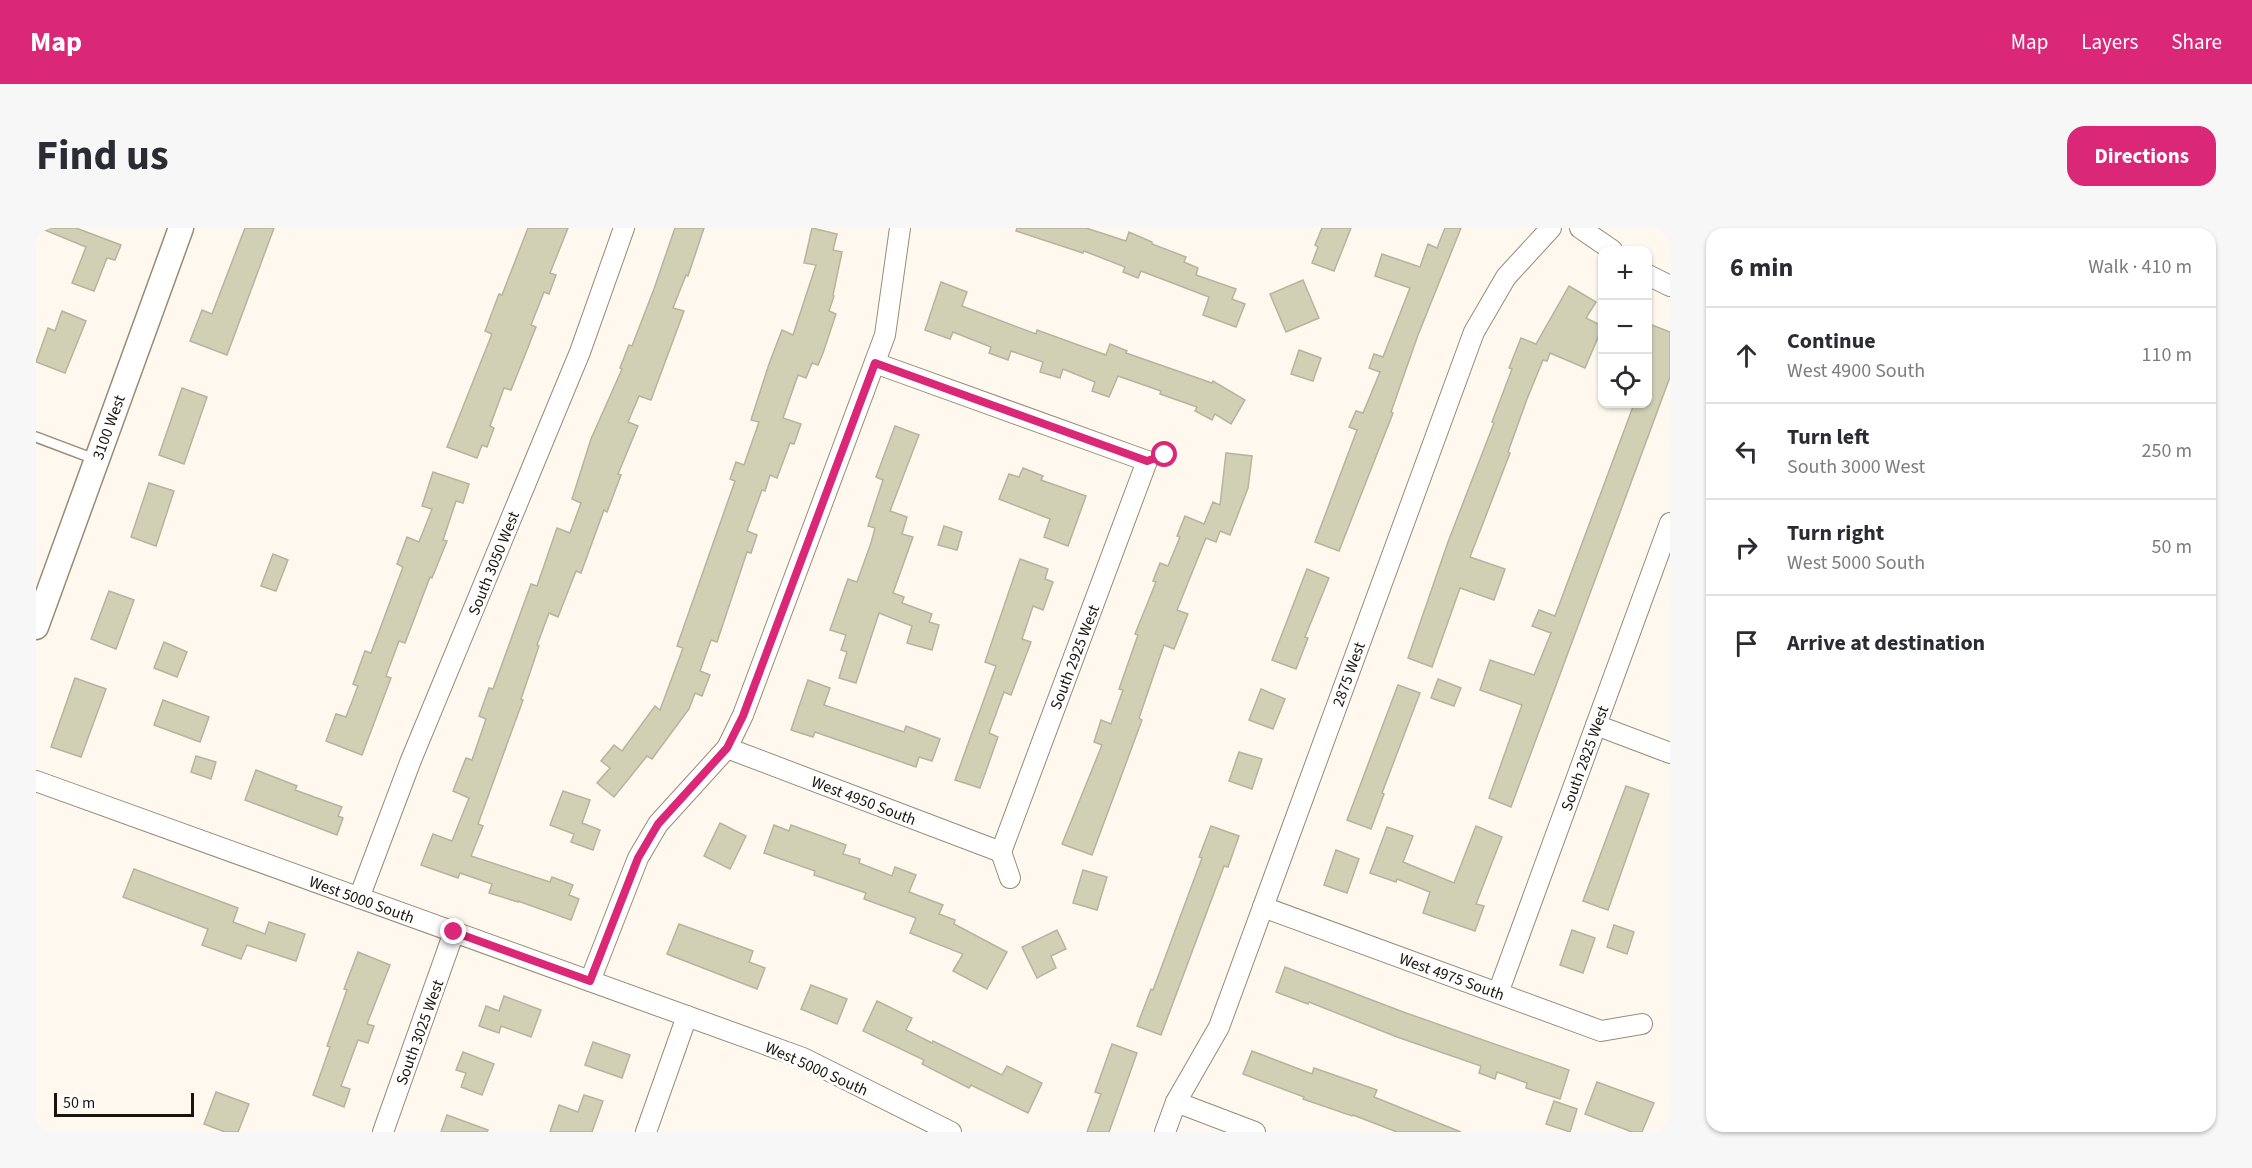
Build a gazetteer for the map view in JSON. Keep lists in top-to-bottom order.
{
  "streets": {
    "street": [
      "3100 West",
      "South 3050 West",
      "South 2925 West",
      "2875 West",
      "South 2825 West",
      "West 4950 South",
      "West 5000 South",
      "West 4975 South",
      "South 3025 West"
    ]
  },
  "crossings": [
    ["South 3050 West", "West 5000 South"],
    ["South 2925 West", "West 4950 South"],
    ["2875 West", "West 4975 South"],
    ["South 2825 West", "West 4975 South"],
    ["West 5000 South", "South 3025 West"]
  ],
  "scale_bar": "50 m",
  "page": {
    "header": "Map",
    "nav": ["Map", "Layers", "Share"],
    "title": "Find us",
    "buttons": "Directions",
    "heading": ["6 min", "Walk · 410 m"],
    "map_buttons": ["+", "−"],
    "list": [
      ["Continue", "West 4900 South", "110 m"],
      ["Turn left", "South 3000 West", "250 m"],
      ["Turn right", "West 5000 South", "50 m"],
      "Arrive at destination"
    ],
    "scale": "50 m"
  }
}
